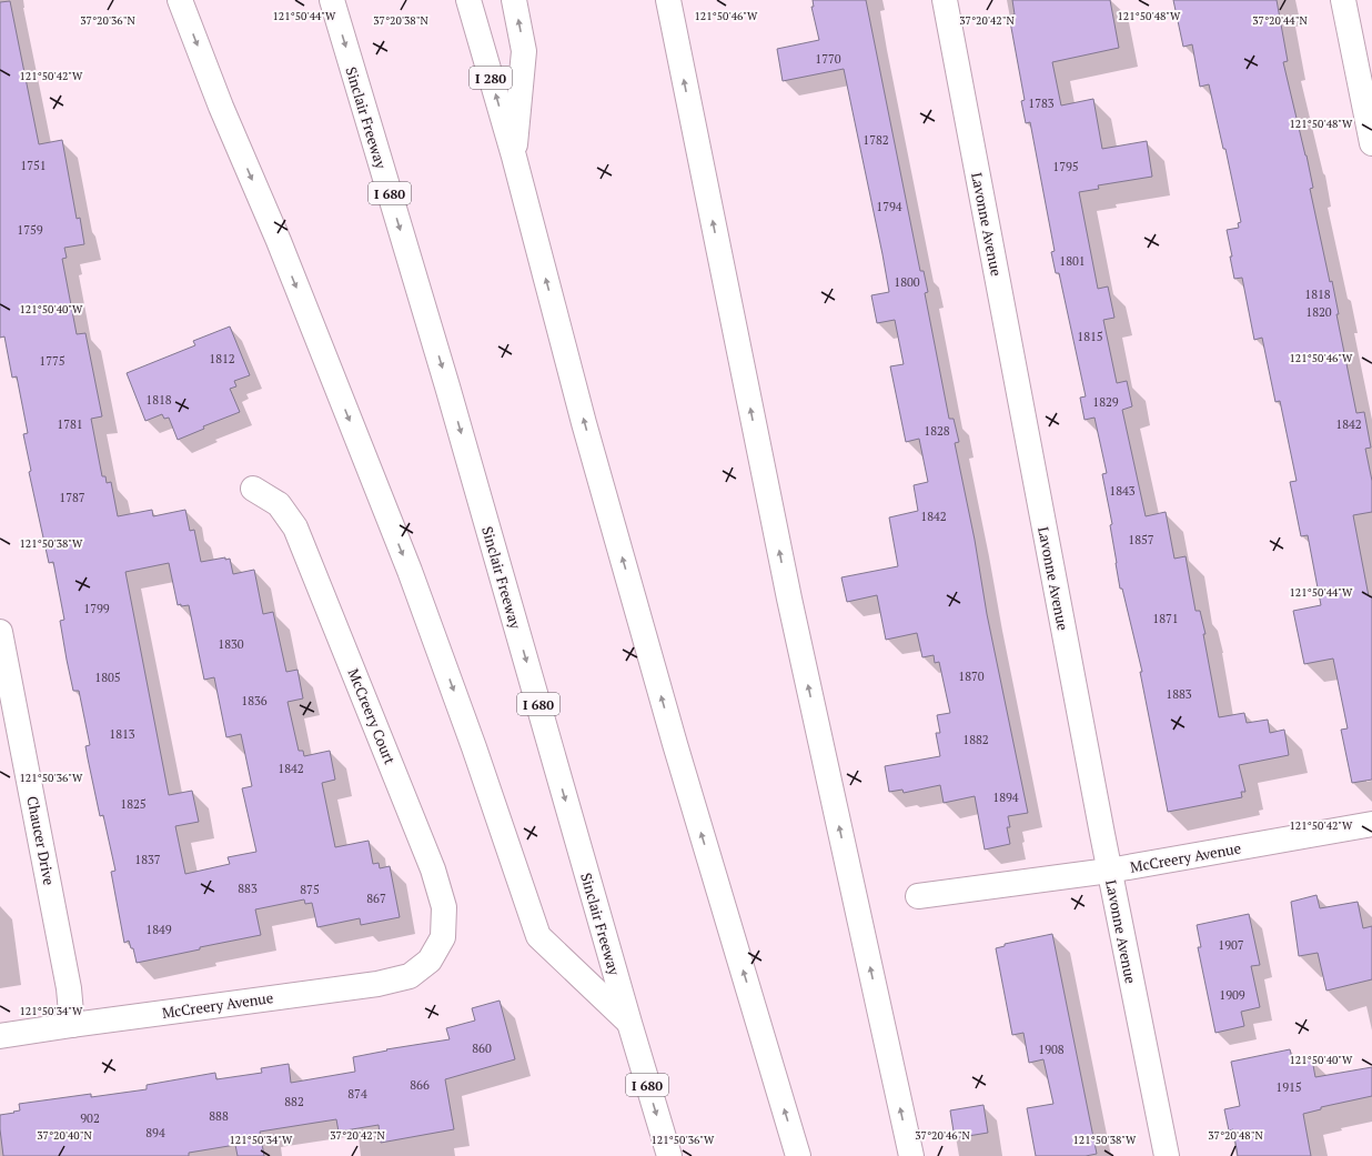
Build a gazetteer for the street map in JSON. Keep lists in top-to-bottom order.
{
  "streets": {
    "main road": [
      "I 280",
      "Sinclair Freeway",
      "I 680",
      "Lavonne Avenue",
      "McCreery Court",
      "Chaucer Drive",
      "McCreery Avenue"
    ]
  },
  "crossings": [
    ["Lavonne Avenue", "McCreery Avenue"],
    ["McCreery Court", "McCreery Avenue"],
    ["Chaucer Drive", "McCreery Avenue"]
  ],
  "house_numbers": [
    "1770",
    "1783",
    "1782",
    "1751",
    "1795",
    "1794",
    "1759",
    "1801",
    "1800",
    "1818",
    "1820",
    "1815",
    "1812",
    "1775",
    "1818",
    "1829",
    "1781",
    "1842",
    "1828",
    "1843",
    "1787",
    "1842",
    "1857",
    "1799",
    "1871",
    "1830",
    "1870",
    "1805",
    "1883",
    "1836",
    "1813",
    "1882",
    "1842",
    "1894",
    "1825",
    "1837",
    "883",
    "875",
    "867",
    "1849",
    "1907",
    "1909",
    "860",
    "1908",
    "866",
    "1915",
    "874",
    "882",
    "888",
    "902",
    "894"
  ],
  "coordinates": [
    "121°50'48\"W",
    "121°50'44\"W",
    "121°50'46\"W",
    "37°20'36\"N",
    "37°20'38\"N",
    "37°20'42\"N",
    "37°20'44\"N",
    "121°50'42\"W",
    "121°50'40\"W",
    "121°50'38\"W",
    "121°50'36\"W",
    "121°50'34\"W",
    "37°20'40\"N",
    "37°20'46\"N",
    "37°20'48\"N"
  ]
}
